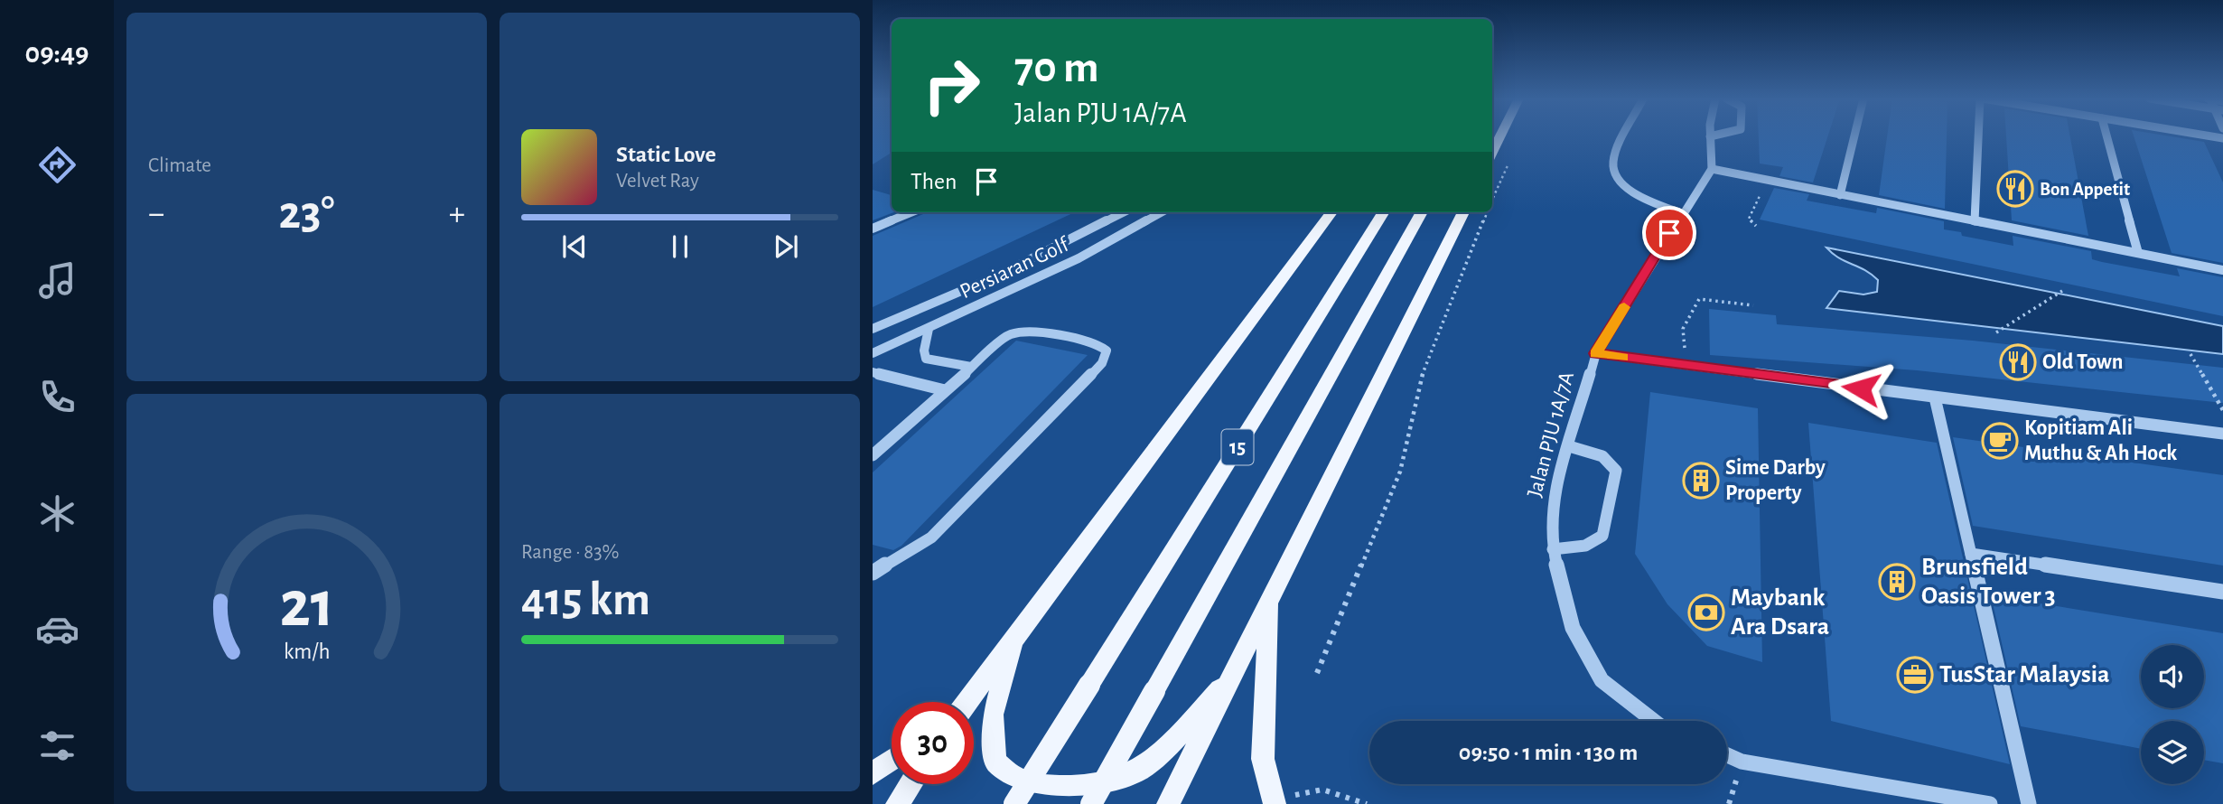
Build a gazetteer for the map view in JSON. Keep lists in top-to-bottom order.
{
  "streets": {
    "main road": ["15"],
    "street": ["Persiaran Golf", "Jalan PJU 1A/7A"]
  },
  "places": {
    "restaurant": ["Bon Appetit", "Old Town"],
    "cafe": ["Kopitiam Ali Muthu & Ah Hock"],
    "building": ["Sime Darby Property", "Brunsfield Oasis Tower 3"],
    "bank": ["Maybank Ara Dsara"],
    "office": ["TusStar Malaysia"]
  },
  "page": {
    "tabs": "09:49",
    "tile": [
      "Climate",
      ["Range · 83%", "415 km"]
    ],
    "turn": ["70 m", "Jalan PJU 1A/7A"],
    "song": ["Static Love", "Velvet Ray"],
    "then": "Then",
    "heat": ["−", "23°", "+"],
    "limit": "30",
    "trip": "09:50 · 1 min · 130 m",
    "gauge": ["21", "km/h"]
  }
}
